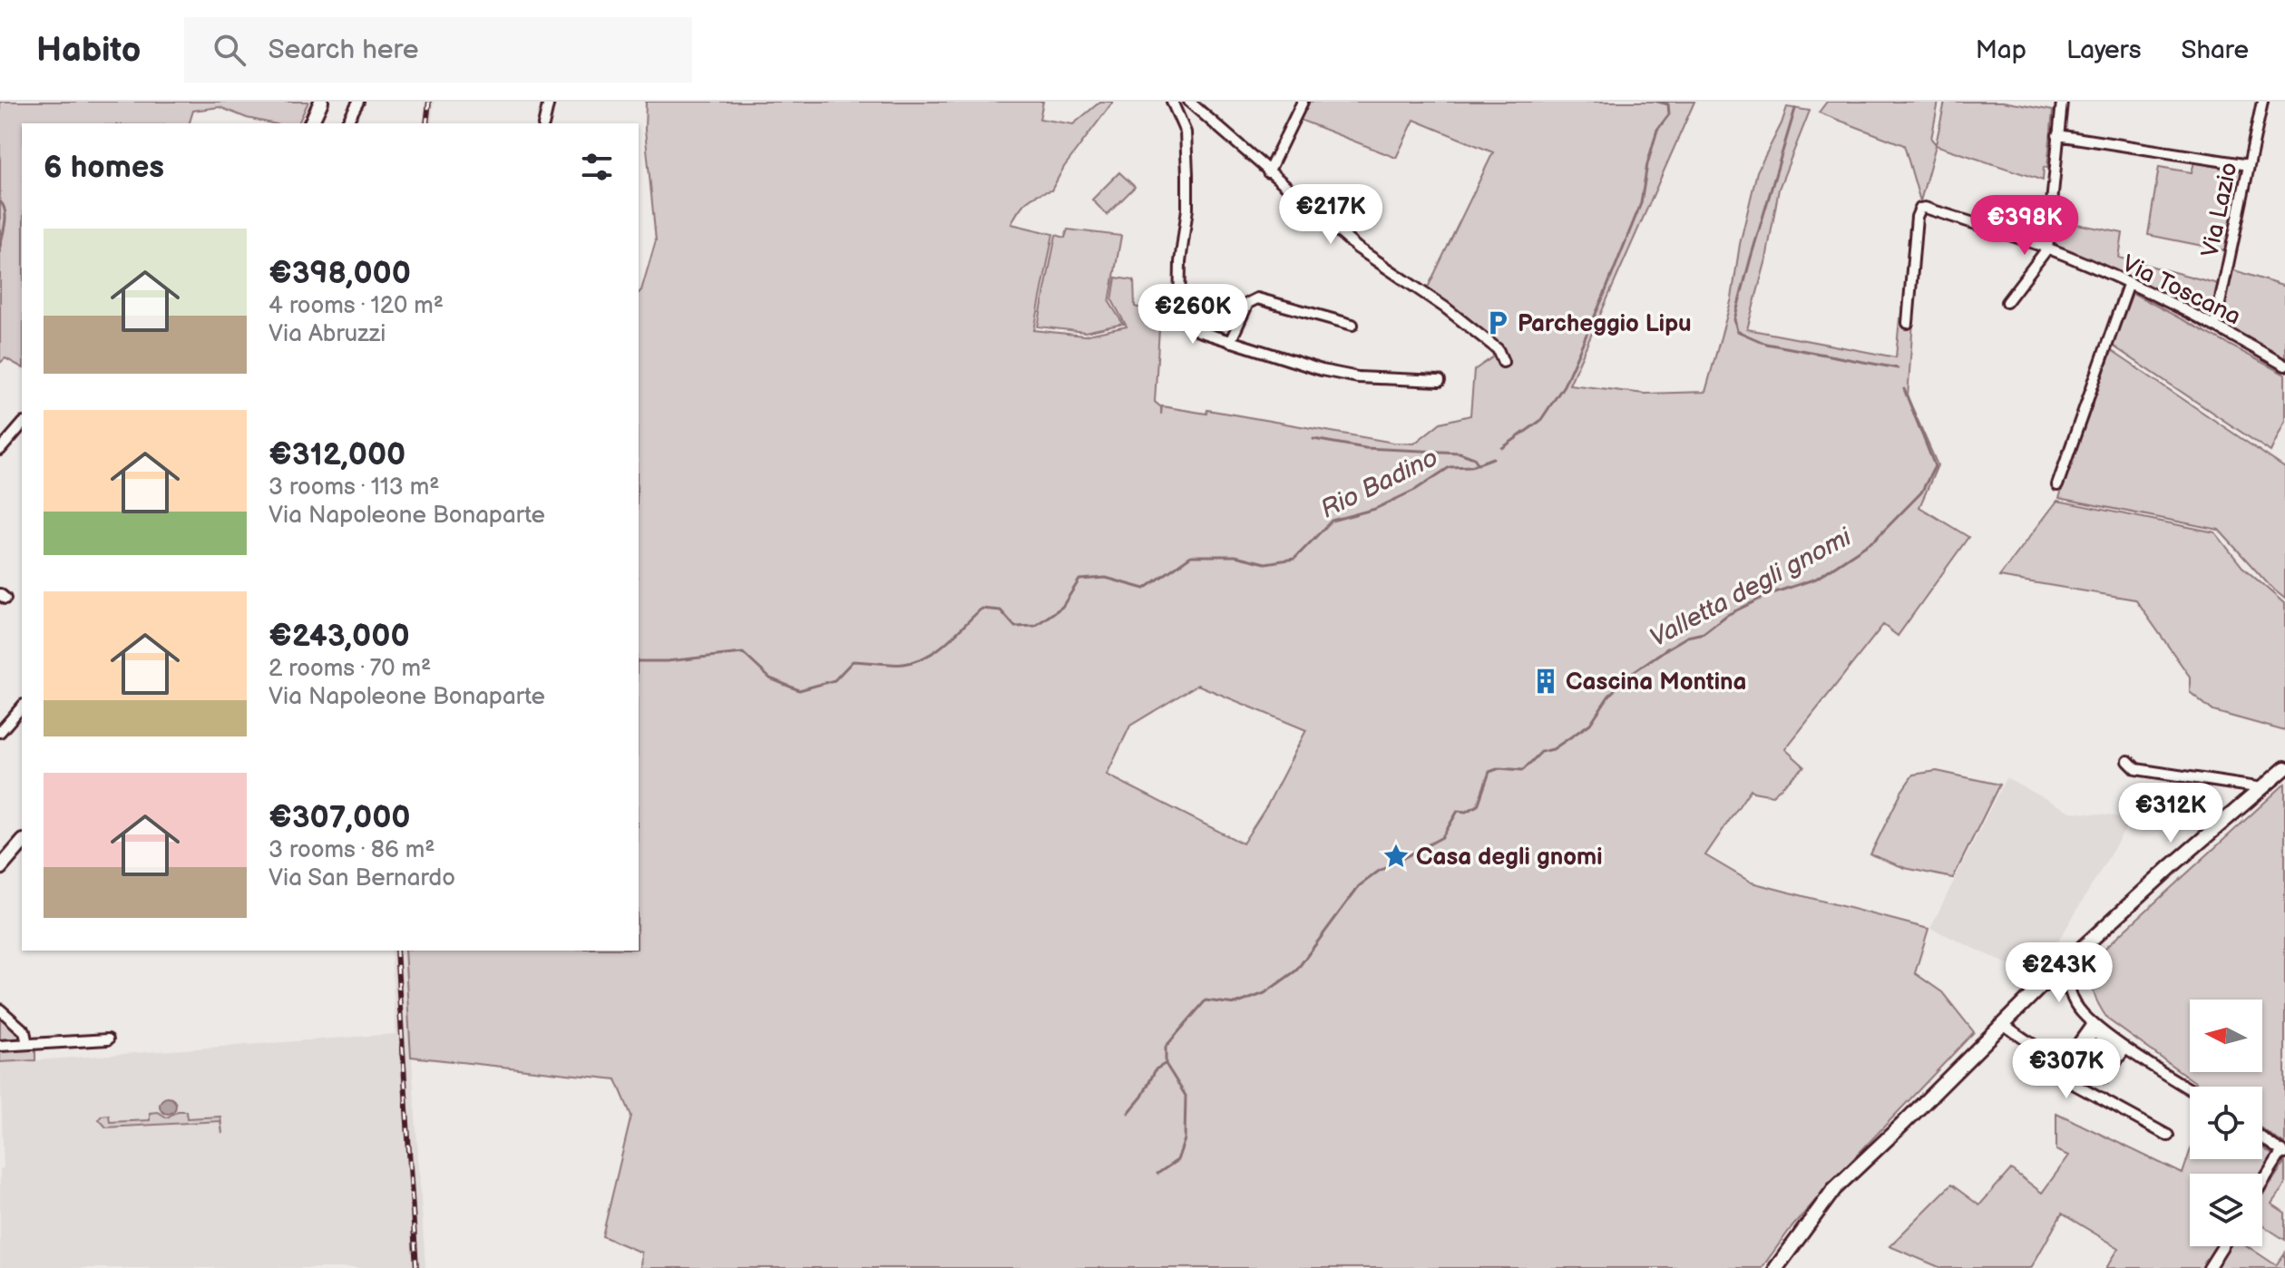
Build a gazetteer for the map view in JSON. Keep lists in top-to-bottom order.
{
  "streets": {
    "street": ["Via Lazio", "Via Toscana"]
  },
  "crossings": [
    ["Via Lazio", "Via Toscana"]
  ],
  "water": ["Rio Badino", "Valletta degli gnomi"],
  "places": {
    "parking": ["Parcheggio Lipu"],
    "building": ["Cascina Montina"],
    "place": ["Casa degli gnomi"]
  },
  "north": "left",
  "page": {
    "header": "Habito",
    "search": "Search here",
    "nav": ["Map", "Layers", "Share"],
    "heading": "6 homes",
    "price": [
      "€217K",
      "€398K",
      "€260K",
      "€312K",
      "€243K",
      "€307K"
    ],
    "list": [
      {
        "name": "€398,000",
        "note": "4 rooms · 120 m² · Via Abruzzi"
      },
      {
        "name": "€312,000",
        "note": "3 rooms · 113 m² · Via Napoleone Bonaparte"
      },
      {
        "name": "€243,000",
        "note": "2 rooms · 70 m² · Via Napoleone Bonaparte"
      },
      {
        "name": "€307,000",
        "note": "3 rooms · 86 m² · Via San Bernardo"
      }
    ]
  }
}
